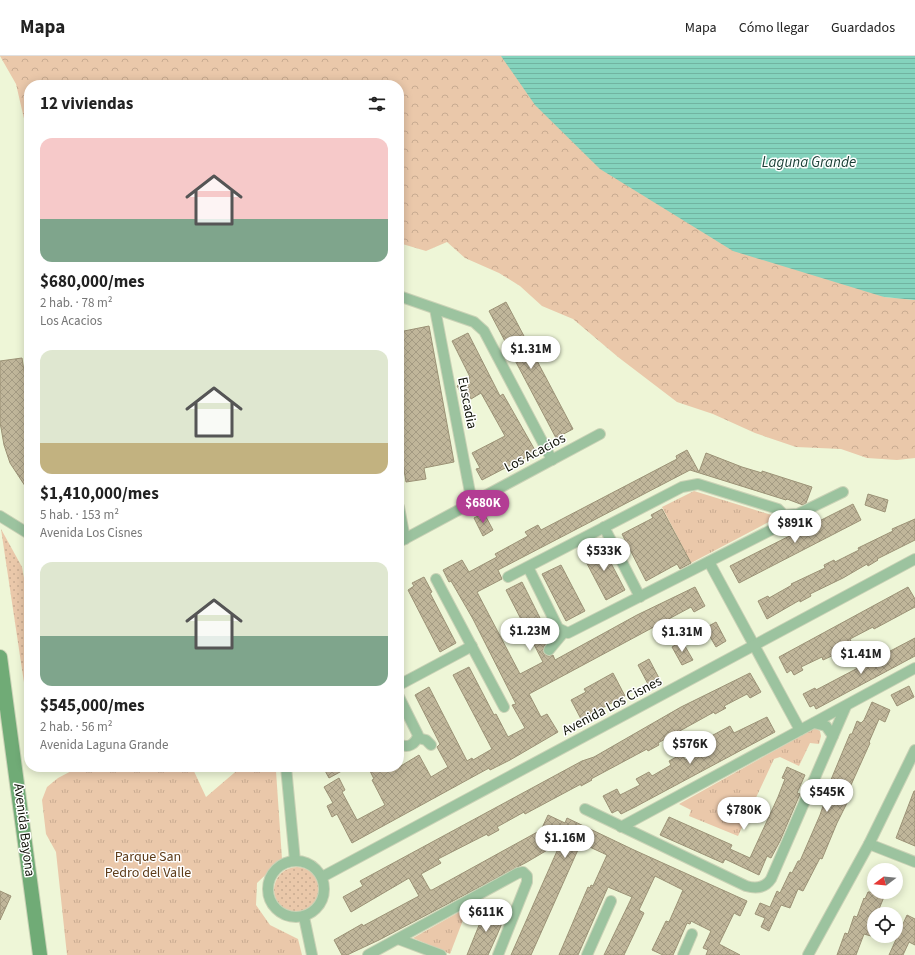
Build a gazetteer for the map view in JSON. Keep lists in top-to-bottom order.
{
  "streets": {
    "main road": ["Avenida Bayona"],
    "street": ["Euscadia", "Los Acacios", "Avenida Los Cisnes"]
  },
  "crossings": [
    ["Euscadia", "Los Acacios"]
  ],
  "water": ["Laguna Grande"],
  "parks": ["Parque San Pedro del Valle"],
  "north": "left",
  "page": {
    "header": "Mapa",
    "nav": ["Mapa", "Cómo llegar", "Guardados"],
    "heading": "12 viviendas",
    "list": [
      {
        "name": "$680,000/mes",
        "note": "2 hab. · 78 m² · Los Acacios"
      },
      {
        "name": "$1,410,000/mes",
        "note": "5 hab. · 153 m² · Avenida Los Cisnes"
      },
      {
        "name": "$545,000/mes",
        "note": "2 hab. · 56 m² · Avenida Laguna Grande"
      }
    ],
    "price": [
      "$1.31M",
      "$680K",
      "$891K",
      "$533K",
      "$1.23M",
      "$1.31M",
      "$1.41M",
      "$576K",
      "$545K",
      "$780K",
      "$1.16M",
      "$611K"
    ]
  }
}
